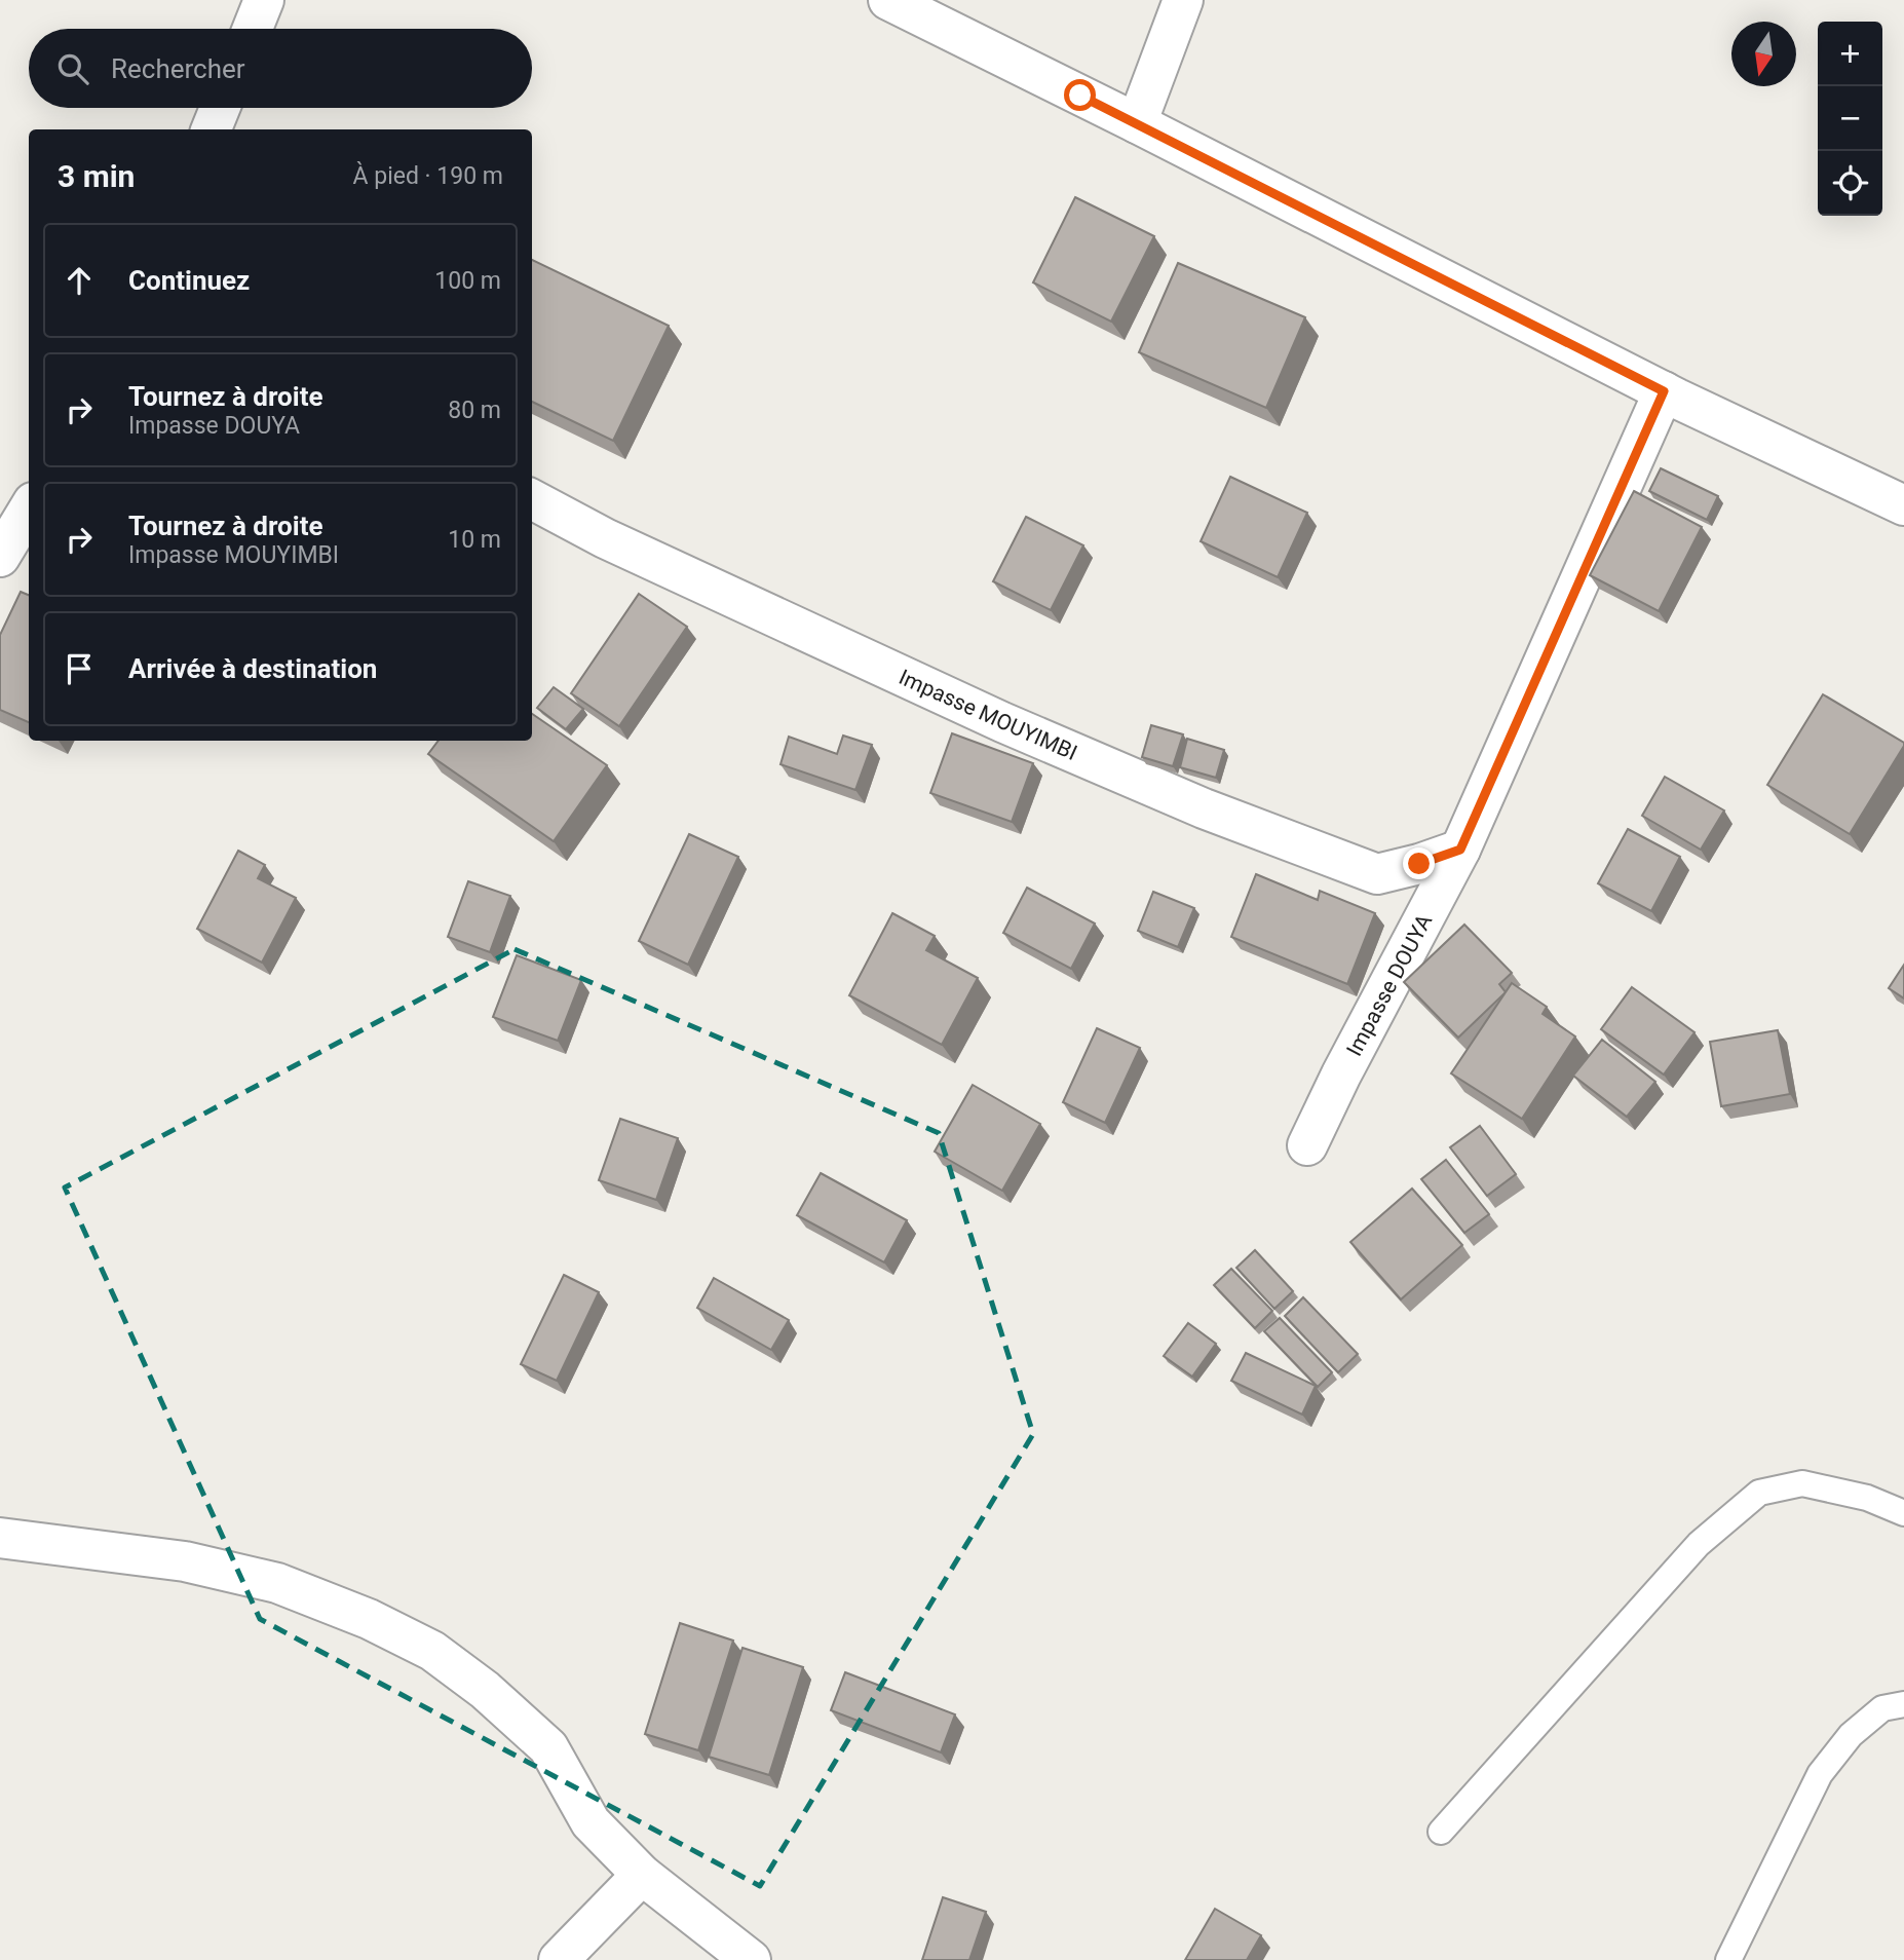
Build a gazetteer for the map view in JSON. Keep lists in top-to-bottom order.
{
  "streets": {
    "street": ["Impasse MOUYIMBI", "Impasse DOUYA"]
  },
  "crossings": [
    ["Impasse MOUYIMBI", "Impasse DOUYA"]
  ],
  "north": "bottom",
  "page": {
    "map_buttons": ["+", "−"],
    "search": "Rechercher",
    "heading": ["3 min", "À pied · 190 m"],
    "list": [
      ["Continuez", "100 m"],
      ["Tournez à droite", "Impasse DOUYA", "80 m"],
      ["Tournez à droite", "Impasse MOUYIMBI", "10 m"],
      "Arrivée à destination"
    ]
  }
}
